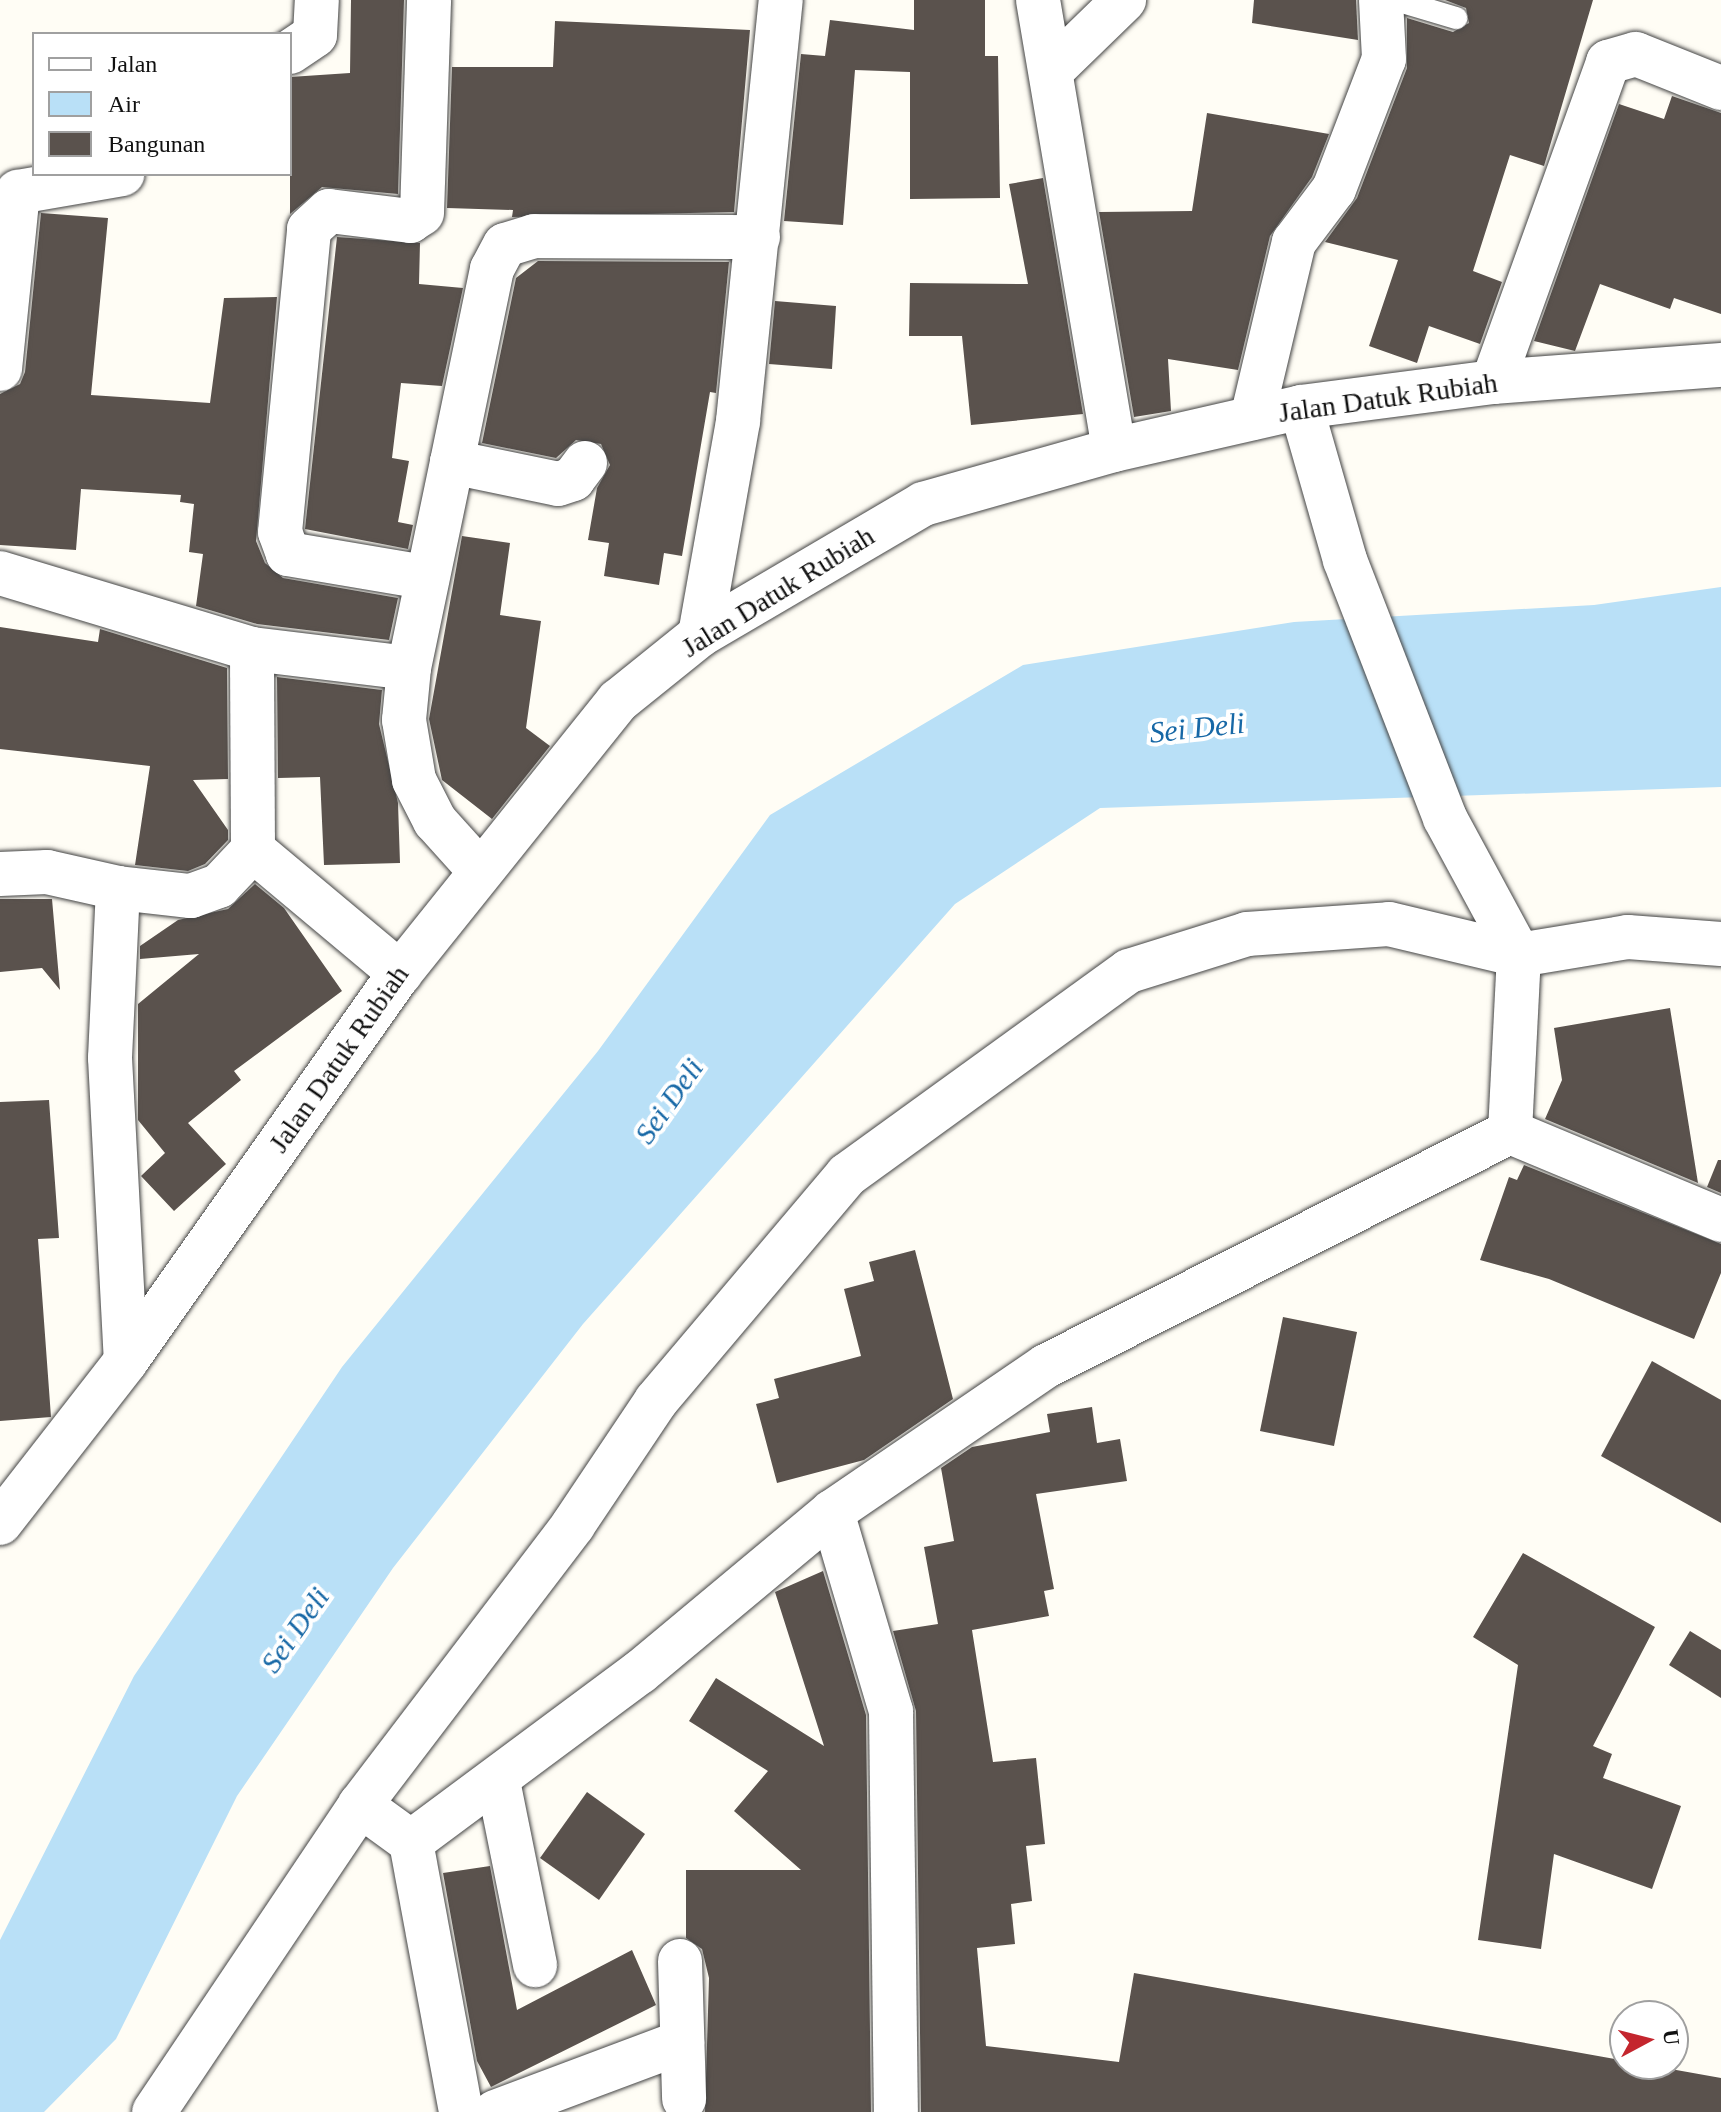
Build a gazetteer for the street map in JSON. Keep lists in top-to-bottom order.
{
  "streets": {
    "street": ["Jalan Datuk Rubiah"]
  },
  "water": ["Sei Deli"],
  "legend": ["Jalan", "Air", "Bangunan"],
  "north": "right"
}
